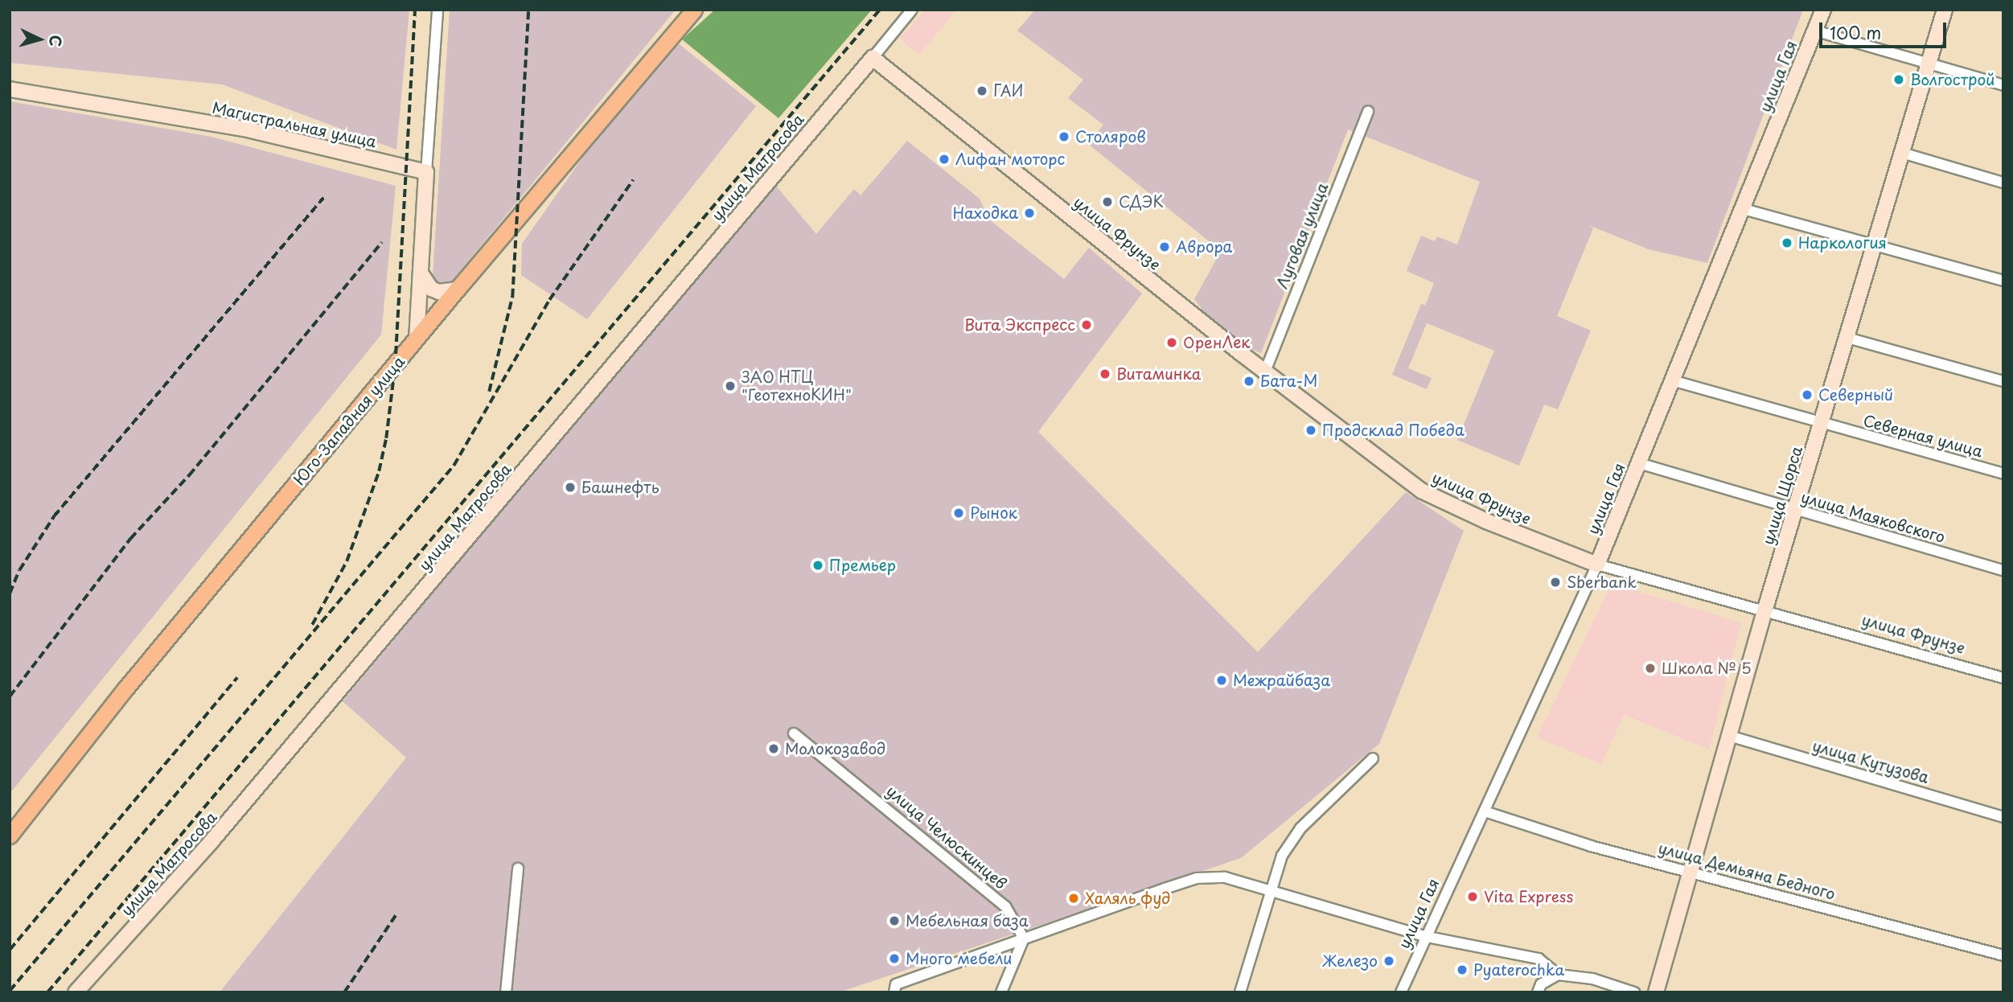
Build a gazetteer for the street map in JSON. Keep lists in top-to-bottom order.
{
  "streets": {
    "main road": ["Юго-Западная улица"],
    "street": [
      "улица Гая",
      "Магистральная улица",
      "улица Матросова",
      "улица Фрунзе",
      "Луговая улица",
      "Северная улица",
      "улица Щорса",
      "улица Маяковского",
      "улица Кутузова",
      "улица Челюскинцев",
      "улица Демьяна Бедного"
    ]
  },
  "crossings": [
    ["улица Гая", "улица Фрунзе"],
    ["улица Гая", "Северная улица"],
    ["улица Гая", "улица Маяковского"],
    ["улица Гая", "улица Демьяна Бедного"],
    ["улица Матросова", "улица Фрунзе"],
    ["улица Фрунзе", "Луговая улица"],
    ["улица Фрунзе", "улица Щорса"],
    ["Северная улица", "улица Щорса"],
    ["улица Щорса", "улица Маяковского"],
    ["улица Щорса", "улица Кутузова"],
    ["улица Щорса", "улица Демьяна Бедного"]
  ],
  "places": [
    "Волгострой",
    "ГАИ",
    "Столяров",
    "Лифан моторс",
    "СДЭК",
    "Находка",
    "Наркология",
    "Аврора",
    "Вита Экспресс",
    "ОренЛек",
    "Витаминка",
    "Бата-М",
    "ЗАО НТЦ \"ГеотехноКИН\"",
    "Северный",
    "Продсклад Победа",
    "Башнефть",
    "Рынок",
    "Премьер",
    "Sberbank",
    "Школа № 5",
    "Межрайбаза",
    "Молокозавод",
    "Vita Express",
    "Халяль фуд",
    "Мебельная база",
    "Много мебели",
    "Железо",
    "Pyaterochka"
  ],
  "scale_bar": "100 m",
  "north": "right"
}
